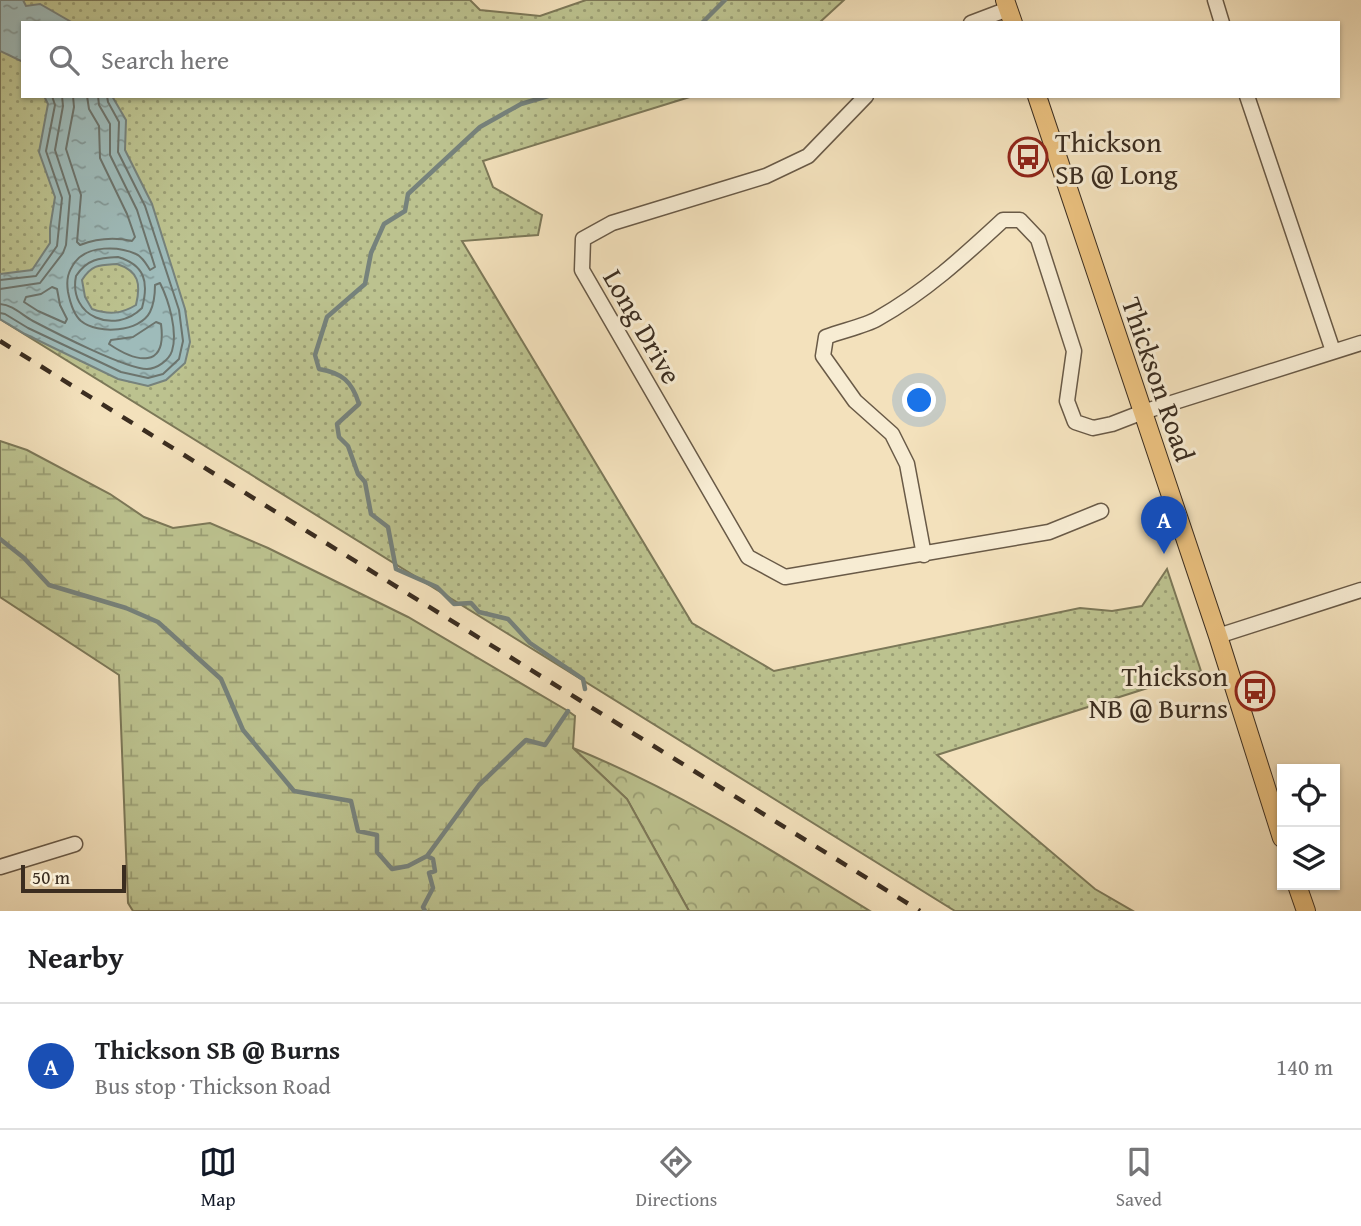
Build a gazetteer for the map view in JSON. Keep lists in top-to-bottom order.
{
  "streets": {
    "main road": ["Thickson Road"],
    "street": ["Long Drive"]
  },
  "places": {
    "bus stop": ["Thickson SB @ Long", "Thickson NB @ Burns"]
  },
  "scale_bar": "50 m",
  "page": {
    "search": "Search here",
    "pins": "A",
    "scale": "50 m",
    "heading": "Nearby",
    "list": [
      {
        "mark": "A",
        "name": "Thickson SB @ Burns",
        "note": "Bus stop · Thickson Road",
        "value": "140 m"
      }
    ],
    "nav": ["Map", "Directions", "Saved"]
  }
}
